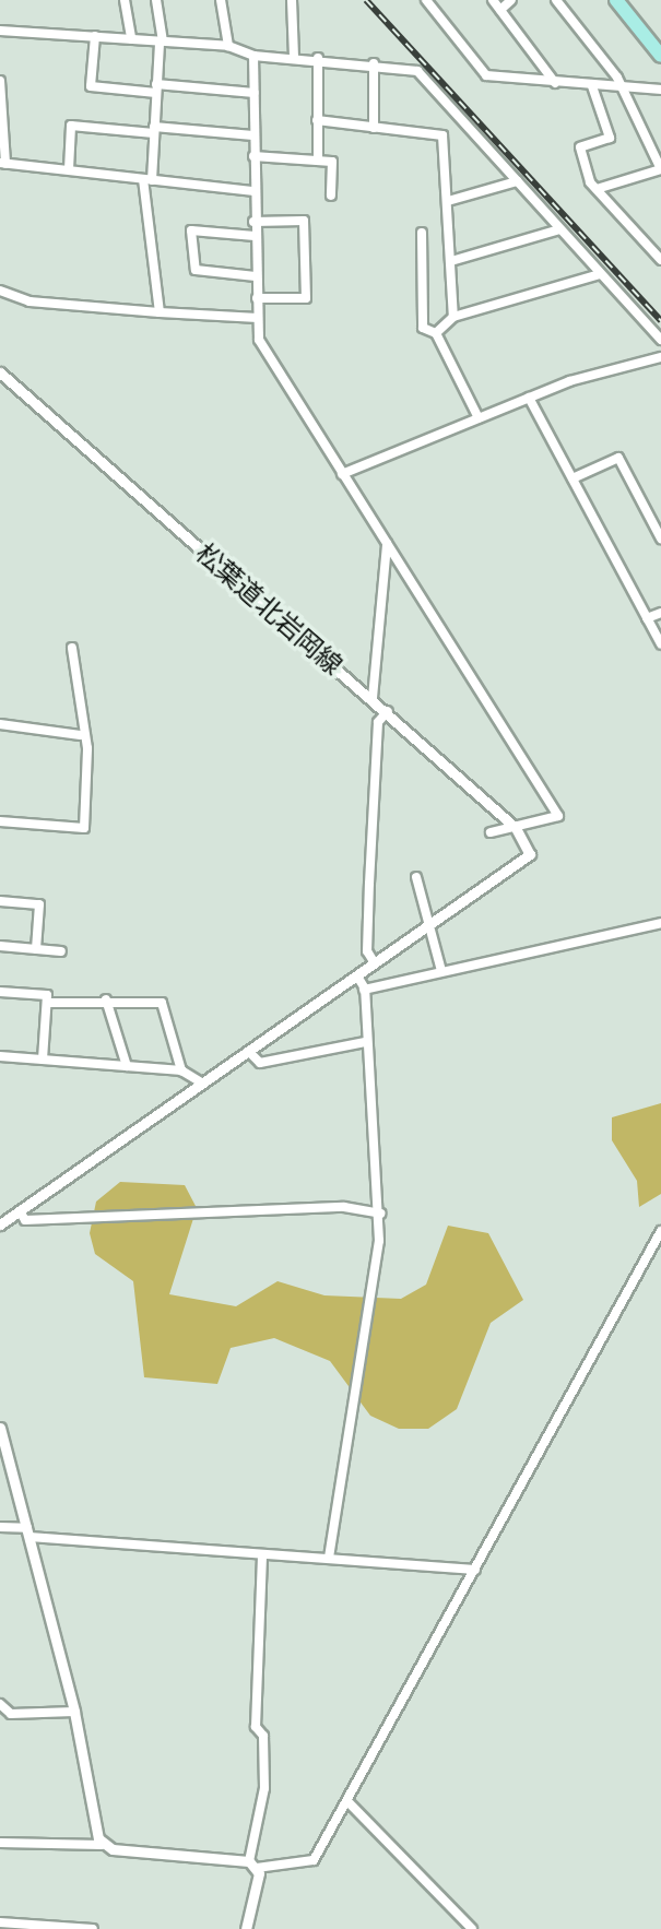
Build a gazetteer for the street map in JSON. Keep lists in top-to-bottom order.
{
  "streets": {
    "street": ["松葉道北岩岡線"]
  }
}
